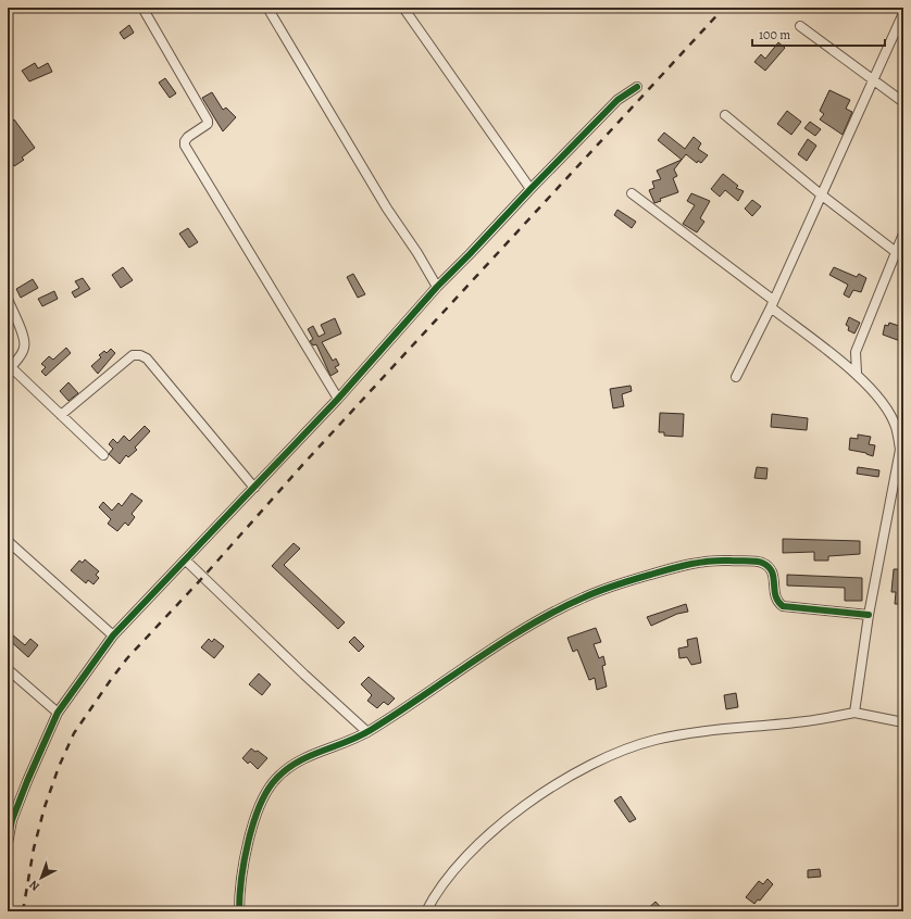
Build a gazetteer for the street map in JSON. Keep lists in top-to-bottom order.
{
  "scale_bar": "100 m",
  "north": "bottom left"
}
